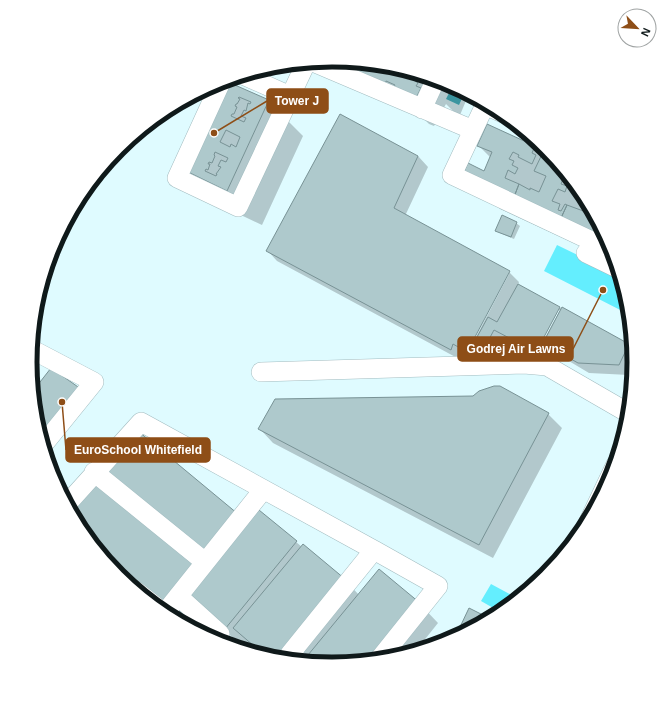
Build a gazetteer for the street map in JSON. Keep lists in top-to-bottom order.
{
  "places": ["Tower J", "Godrej Air Lawns", "EuroSchool Whitefield"],
  "north": "bottom right"
}
